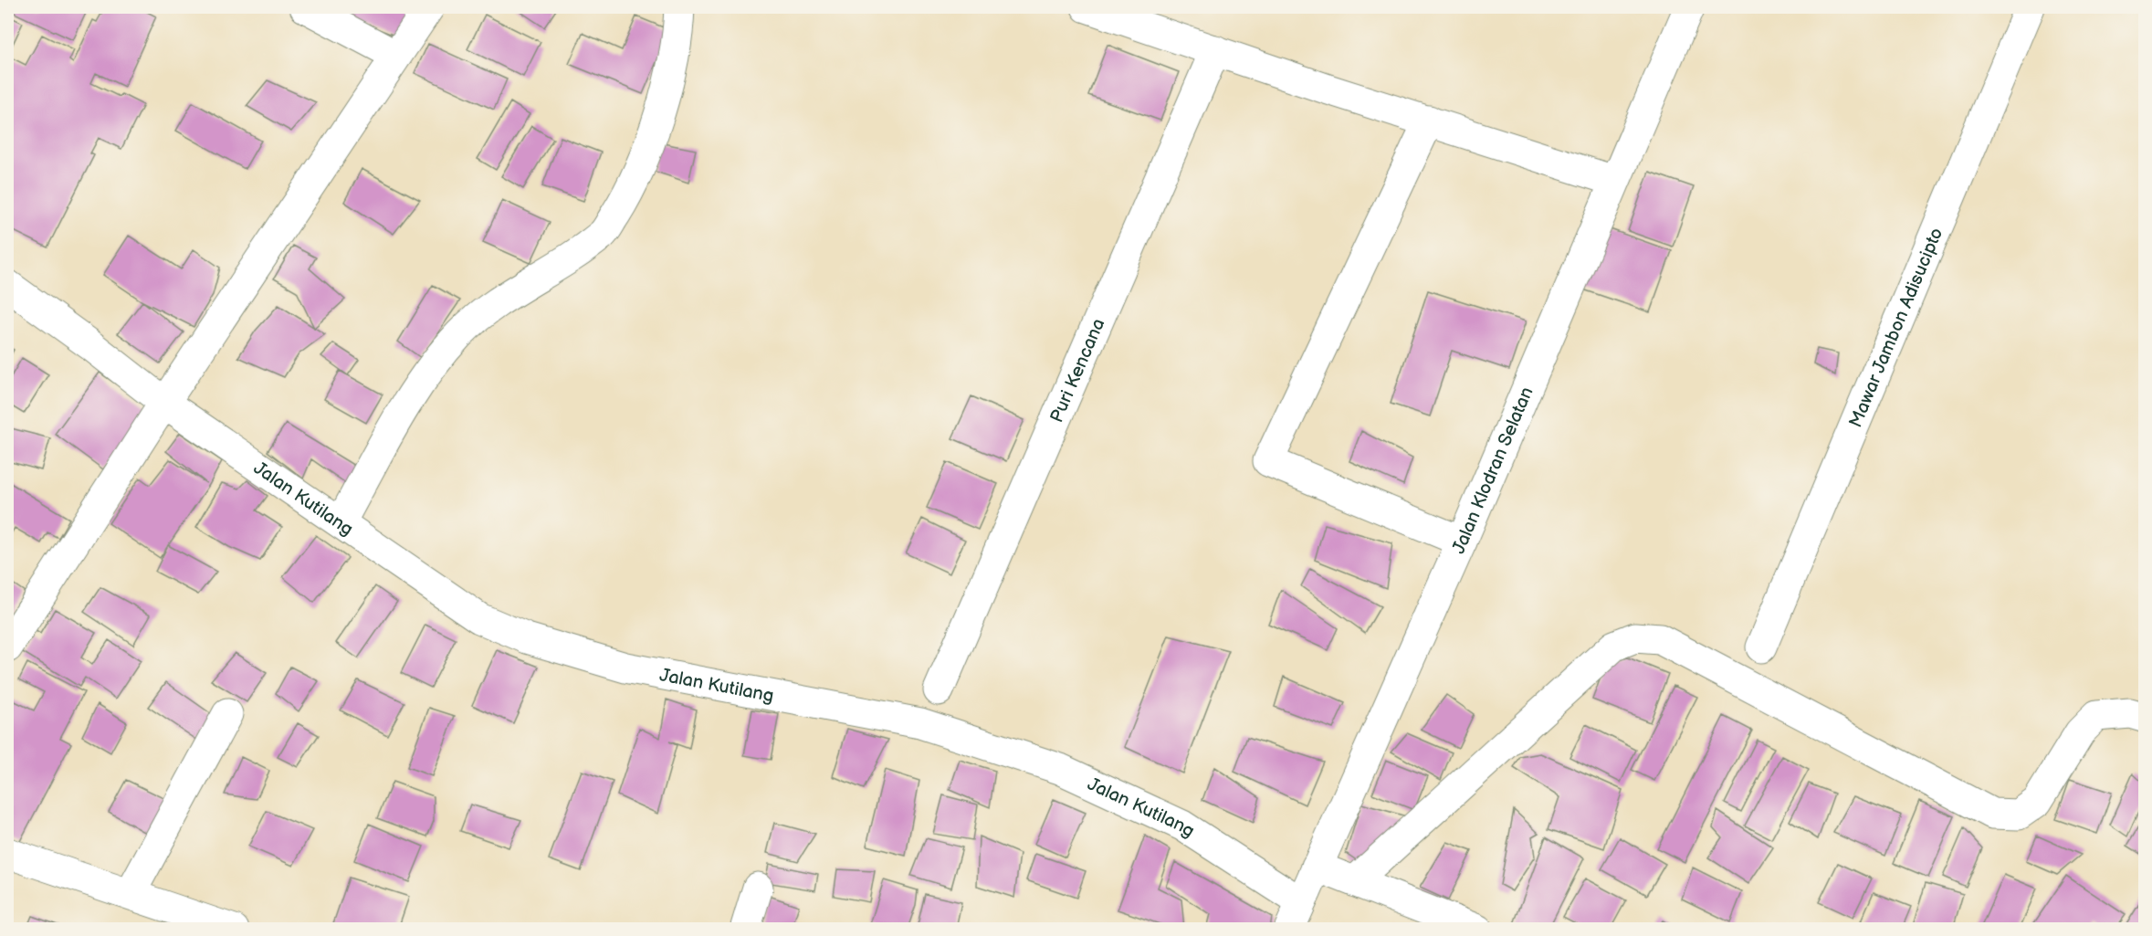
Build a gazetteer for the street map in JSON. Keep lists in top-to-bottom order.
{
  "streets": {
    "street": [
      "Mawar Jambon Adisucipto",
      "Puri Kencana",
      "Jalan Klodran Selatan",
      "Jalan Kutilang"
    ]
  },
  "crossings": [
    ["Jalan Klodran Selatan", "Jalan Kutilang"]
  ]
}
